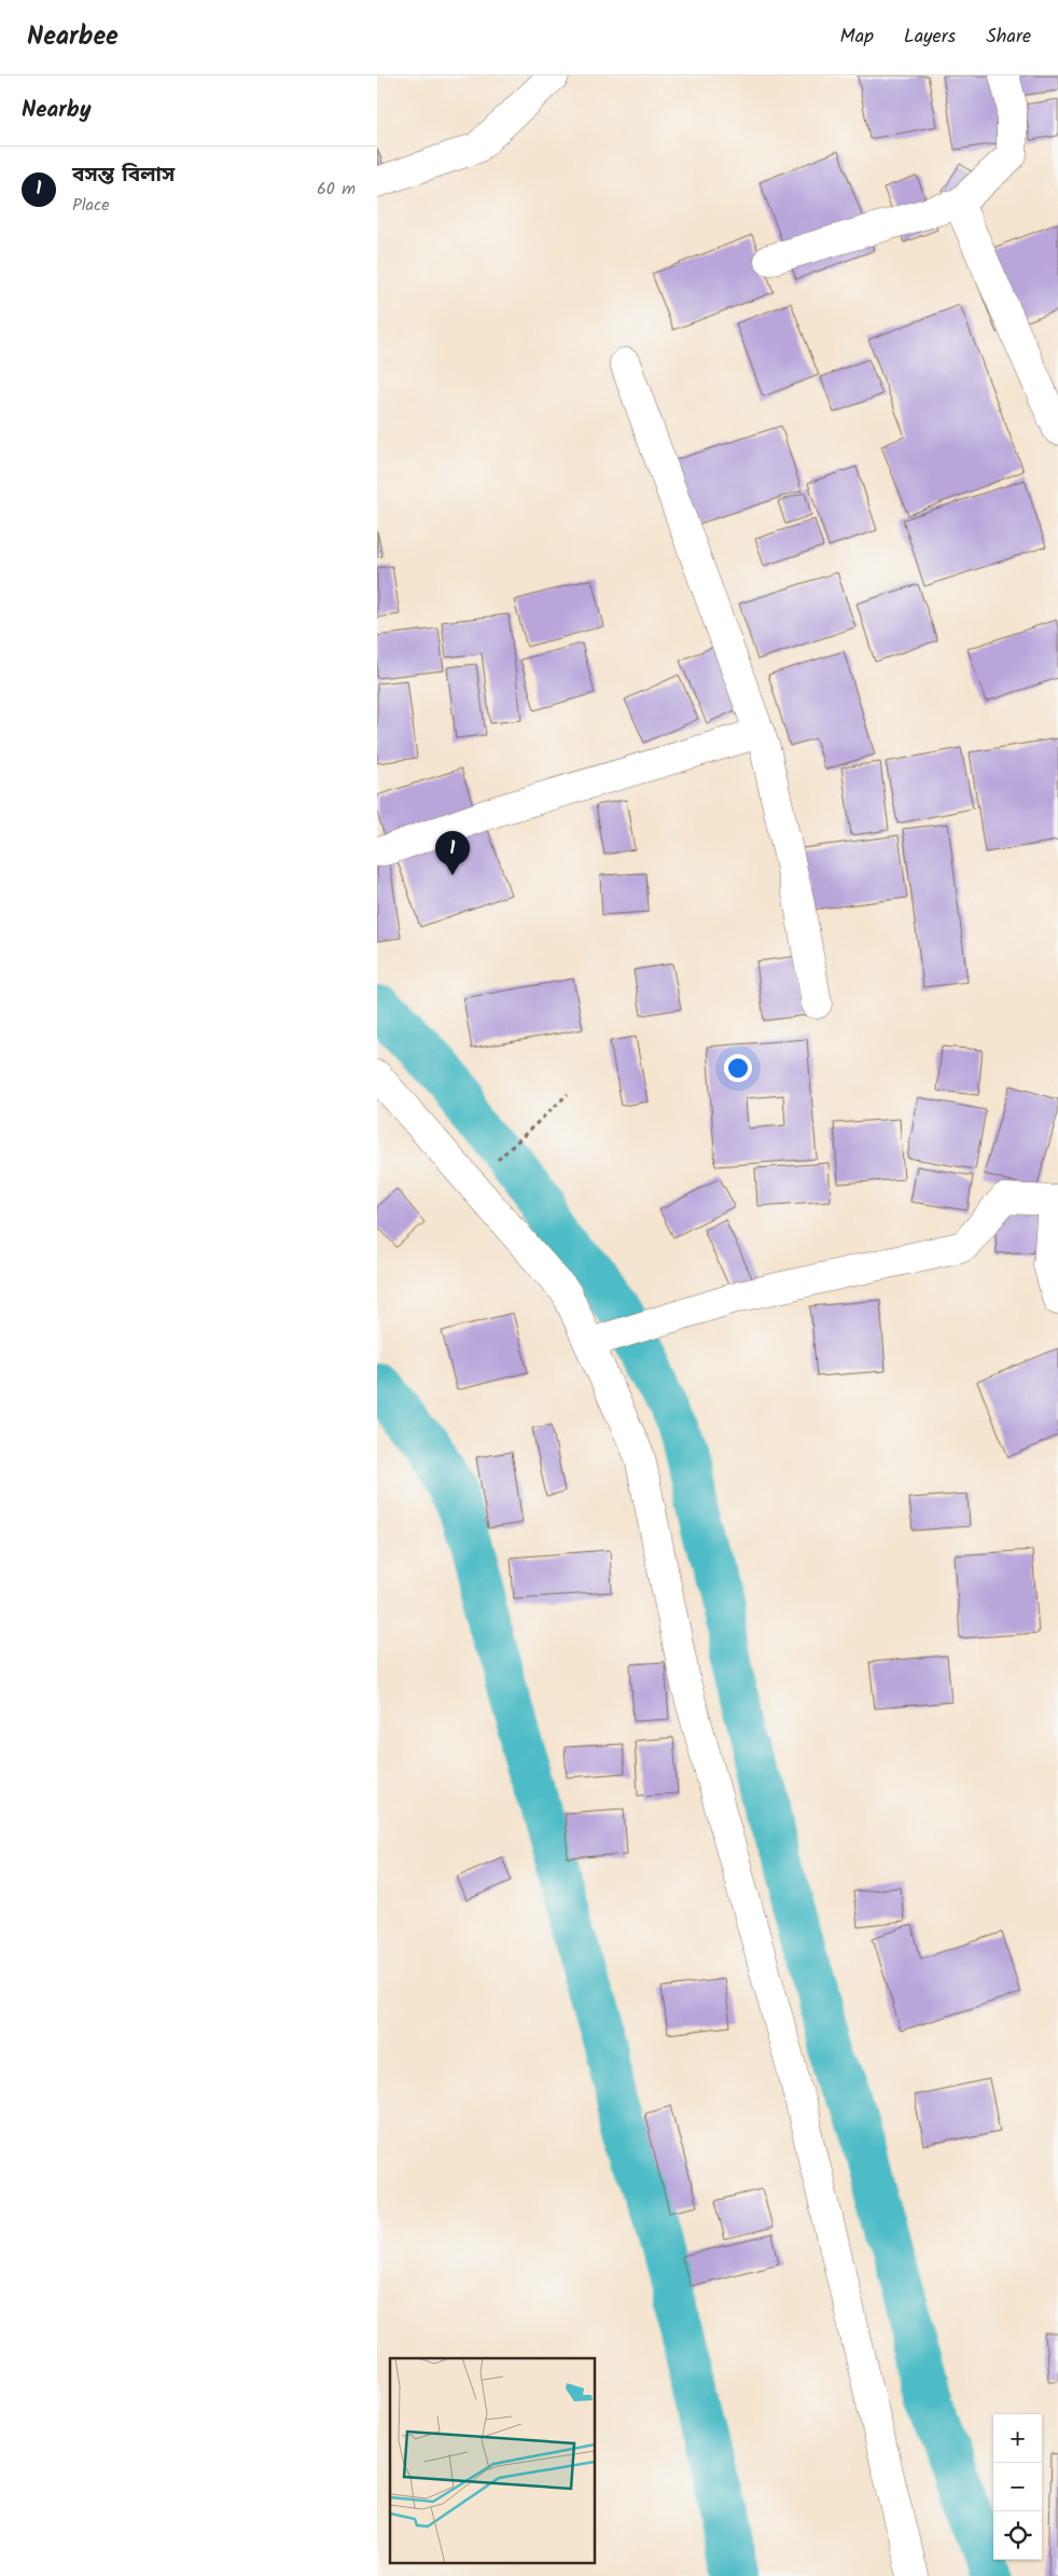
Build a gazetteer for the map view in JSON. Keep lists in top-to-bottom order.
{
  "page": {
    "header": "Nearbee",
    "nav": ["Map", "Layers", "Share"],
    "heading": "Nearby",
    "list": [
      {
        "mark": "1",
        "name": "বসন্ত বিলাস",
        "note": "Place",
        "value": "60 m"
      }
    ],
    "pins": "1",
    "map_buttons": ["+", "−"]
  }
}
